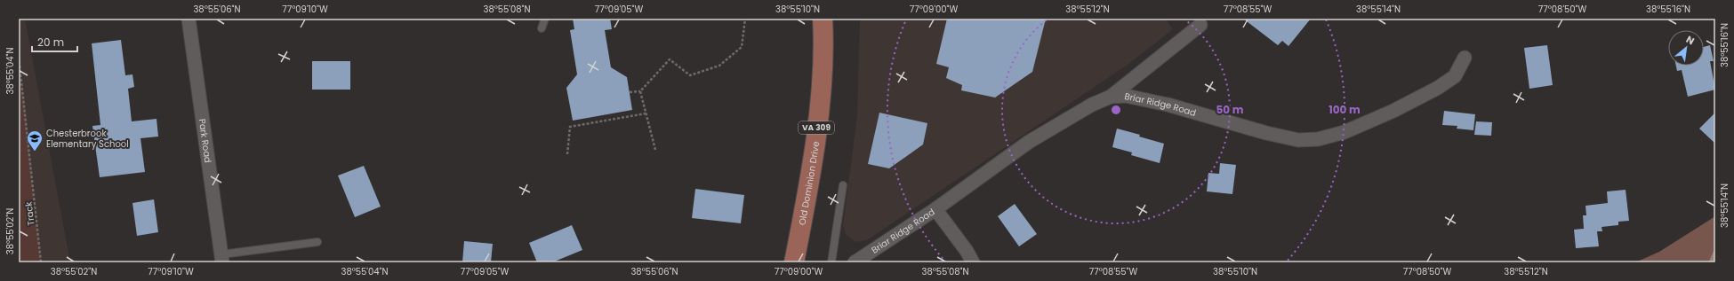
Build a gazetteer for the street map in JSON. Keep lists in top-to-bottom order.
{
  "streets": {
    "main road": ["VA 309", "Old Dominion Drive"],
    "street": ["Briar Ridge Road", "Park Road"],
    "path": ["Track"]
  },
  "places": {
    "school or university": ["Chesterbrook Elementary School"]
  },
  "scale_bar": "20 m",
  "north": "top right",
  "coordinates": [
    "38°55'06\"N",
    "77°09'10\"W",
    "38°55'08\"N",
    "77°09'05\"W",
    "38°55'10\"N",
    "77°09'00\"W",
    "38°55'12\"N",
    "77°08'55\"W",
    "38°55'14\"N",
    "77°08'50\"W",
    "38°55'16\"N",
    "38°55'04\"N",
    "38°55'02\"N"
  ],
  "rings": ["50 m", "100 m"]
}
